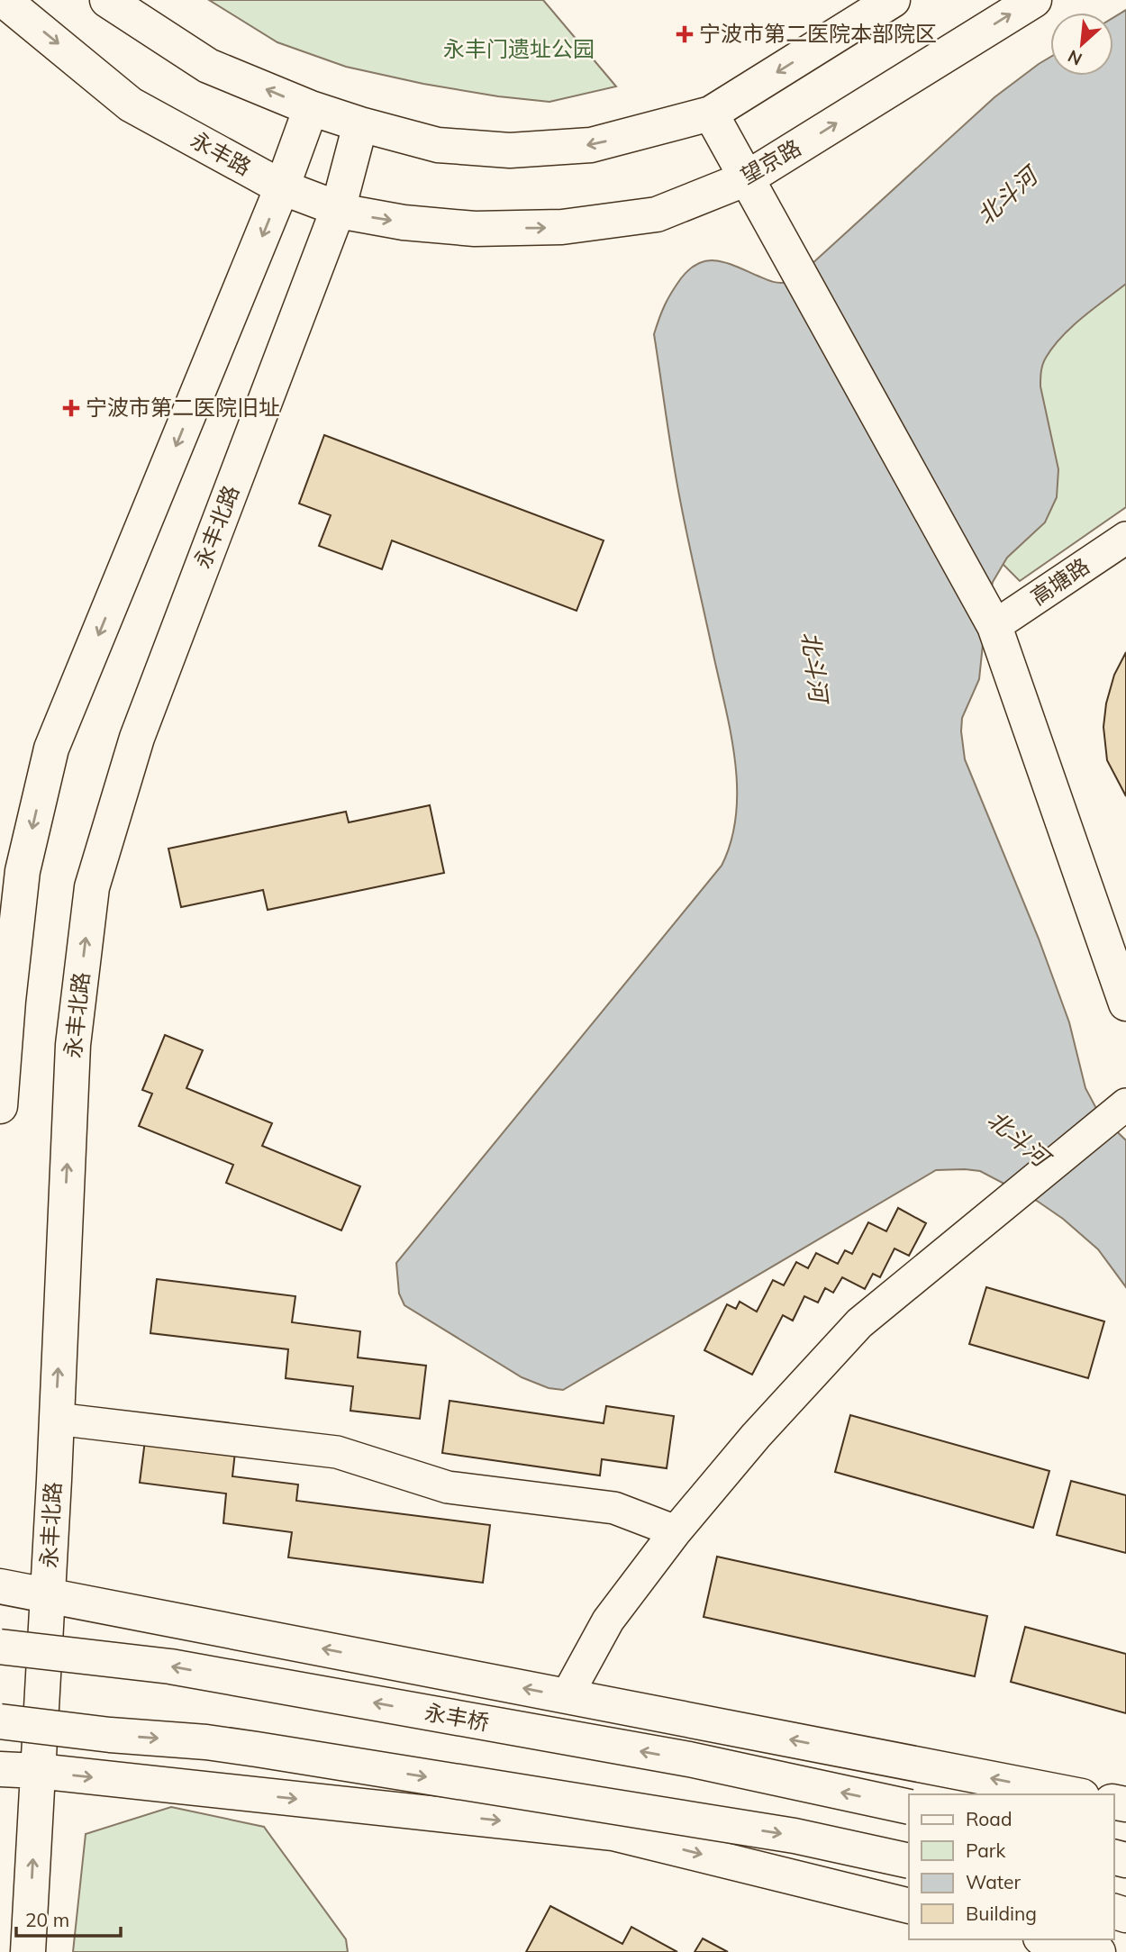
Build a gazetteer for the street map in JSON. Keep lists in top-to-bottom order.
{
  "streets": {
    "main road": [
      "永丰路",
      "望京路",
      "永丰北路",
      "永丰桥"
    ],
    "street": ["高塘路"]
  },
  "crossings": [
    ["永丰路", "望京路"],
    ["永丰路", "永丰北路"]
  ],
  "water": ["北斗河"],
  "parks": ["永丰门遗址公园"],
  "places": {
    "health": ["宁波市第二医院本部院区", "宁波市第二医院旧址"]
  },
  "legend": [
    "Road",
    "Park",
    "Water",
    "Building"
  ],
  "scale_bar": "20 m",
  "north": "bottom left"
}
